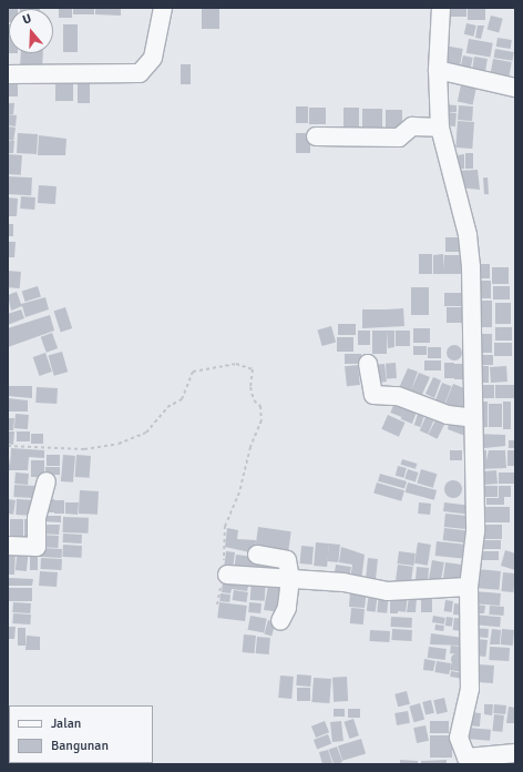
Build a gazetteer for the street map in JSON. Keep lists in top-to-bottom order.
{
  "legend": ["Jalan", "Bangunan"],
  "north": "top"
}
